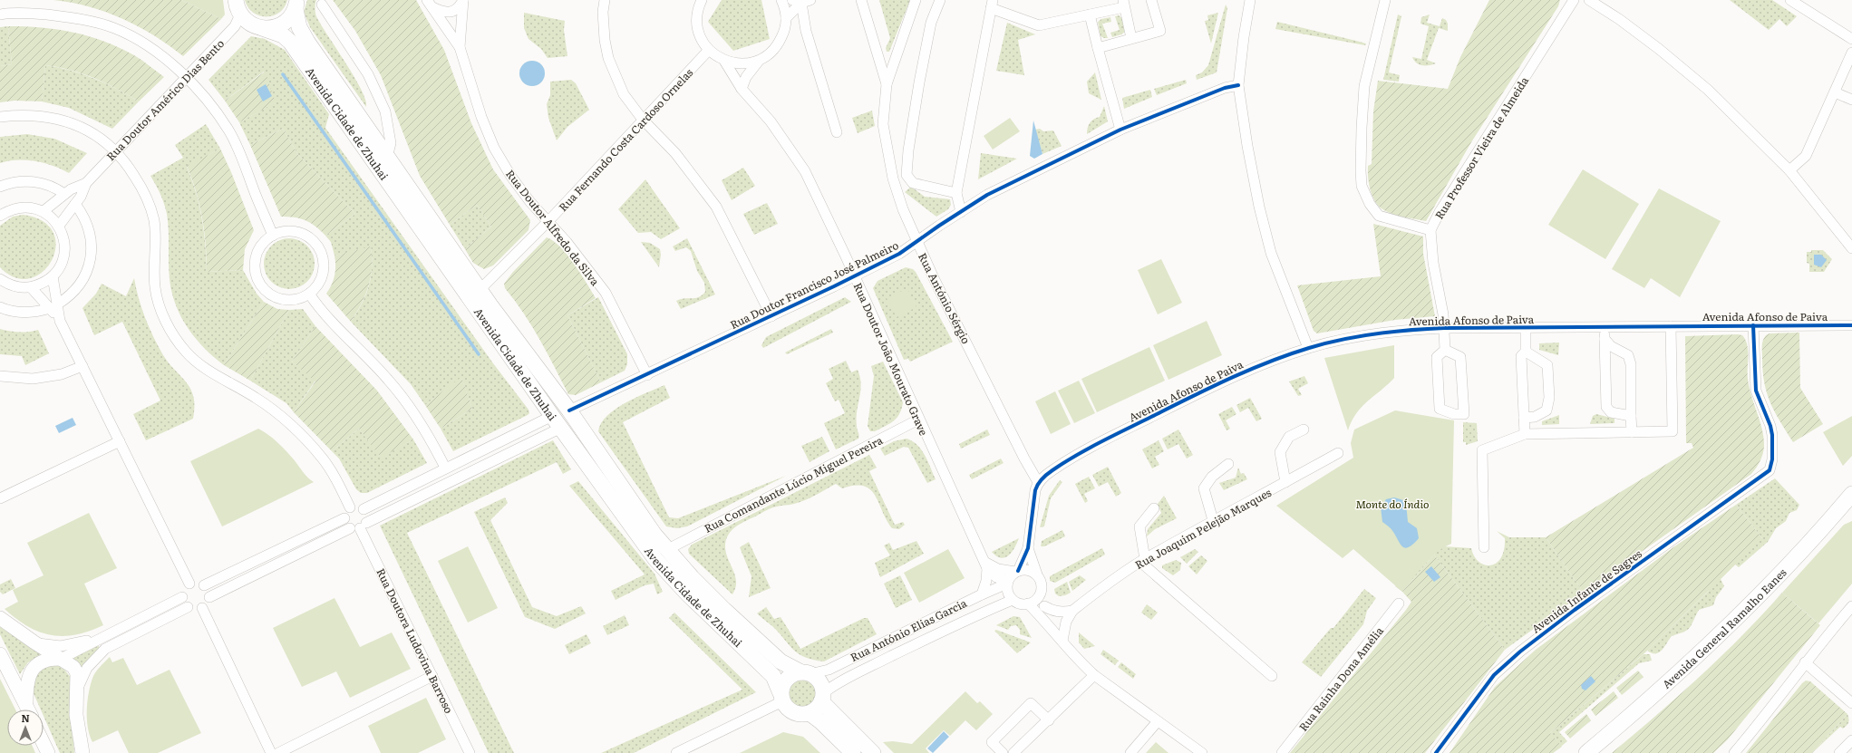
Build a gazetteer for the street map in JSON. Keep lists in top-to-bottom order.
{
  "streets": {
    "main road": ["Avenida Cidade de Zhuhai", "Avenida General Ramalho Eanes"],
    "street": [
      "Rua Doutor Américo Dias Bento",
      "Rua Fernando Costa Cardoso Ornelas",
      "Rua Professor Vieira de Almeida",
      "Rua Doutor Alfredo da Silva",
      "Rua Doutor Francisco José Palmeiro",
      "Rua António Sérgio",
      "Avenida Afonso de Paiva",
      "Rua Doutor João Mourato Grave",
      "Rua Comandante Lúcio Miguel Pereira",
      "Rua Joaquim Pelejão Marques",
      "Avenida Infante de Sagres",
      "Rua António Elias Garcia",
      "Rua Doutora Ludovina Barroso",
      "Rua Rainha Dona Amélia"
    ]
  },
  "crossings": [
    ["Rua Doutor Américo Dias Bento", "Avenida Cidade de Zhuhai"],
    ["Avenida Cidade de Zhuhai", "Rua Fernando Costa Cardoso Ornelas"],
    ["Avenida Cidade de Zhuhai", "Rua Doutor Francisco José Palmeiro"],
    ["Avenida Cidade de Zhuhai", "Rua Comandante Lúcio Miguel Pereira"],
    ["Avenida Cidade de Zhuhai", "Rua António Elias Garcia"],
    ["Rua Fernando Costa Cardoso Ornelas", "Rua Doutor Alfredo da Silva"],
    ["Rua Professor Vieira de Almeida", "Avenida Afonso de Paiva"],
    ["Rua Doutor Alfredo da Silva", "Rua Doutor Francisco José Palmeiro"],
    ["Rua Doutor Francisco José Palmeiro", "Rua António Sérgio"],
    ["Rua Doutor Francisco José Palmeiro", "Rua Doutor João Mourato Grave"],
    ["Rua António Sérgio", "Avenida Afonso de Paiva"],
    ["Avenida Afonso de Paiva", "Avenida Infante de Sagres"],
    ["Rua Doutor João Mourato Grave", "Rua Comandante Lúcio Miguel Pereira"],
    ["Rua Doutor João Mourato Grave", "Rua António Elias Garcia"]
  ],
  "parks": ["Monte do Índio"],
  "north": "top"
}
